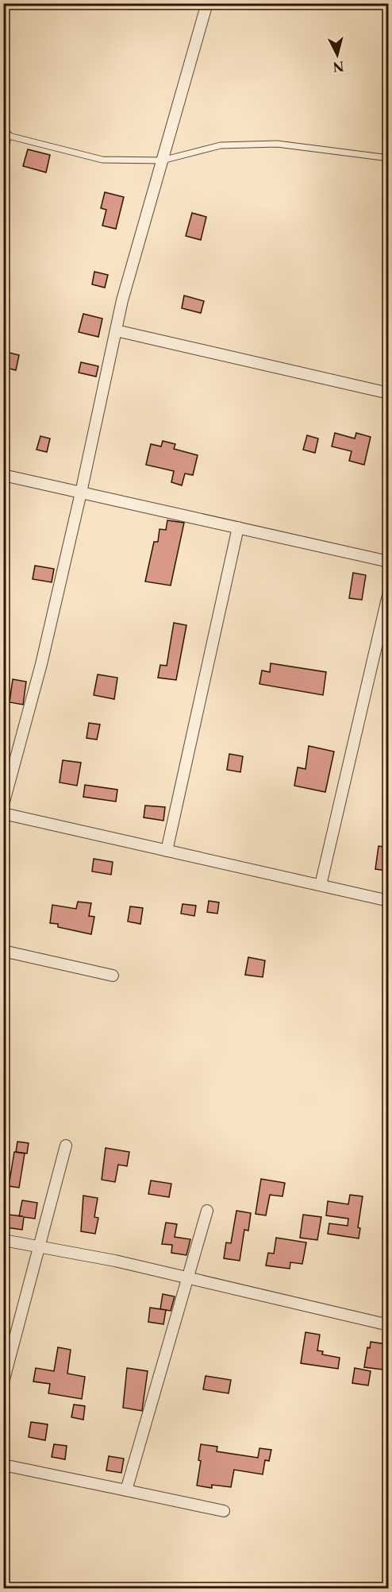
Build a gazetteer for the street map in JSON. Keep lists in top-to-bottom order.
{
  "north": "bottom"
}
